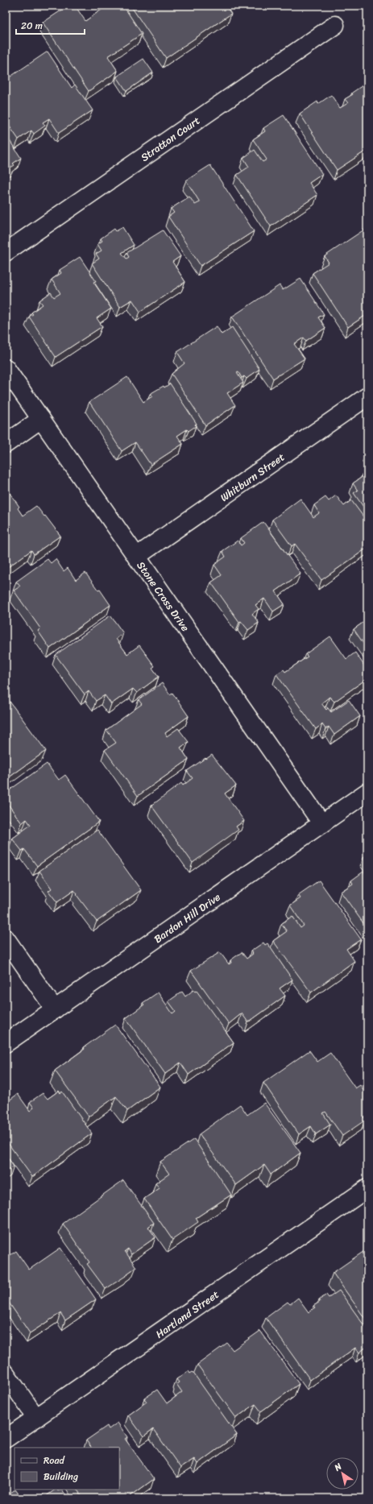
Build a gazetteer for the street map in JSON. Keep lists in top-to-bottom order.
{
  "streets": {
    "street": [
      "Stratton Court",
      "Whitburn Street",
      "Stone Cross Drive",
      "Bardon Hill Drive",
      "Hartland Street"
    ]
  },
  "crossings": [
    ["Whitburn Street", "Stone Cross Drive"],
    ["Stone Cross Drive", "Bardon Hill Drive"]
  ],
  "legend": ["Road", "Building"],
  "scale_bar": "20 m",
  "north": "top left"
}
